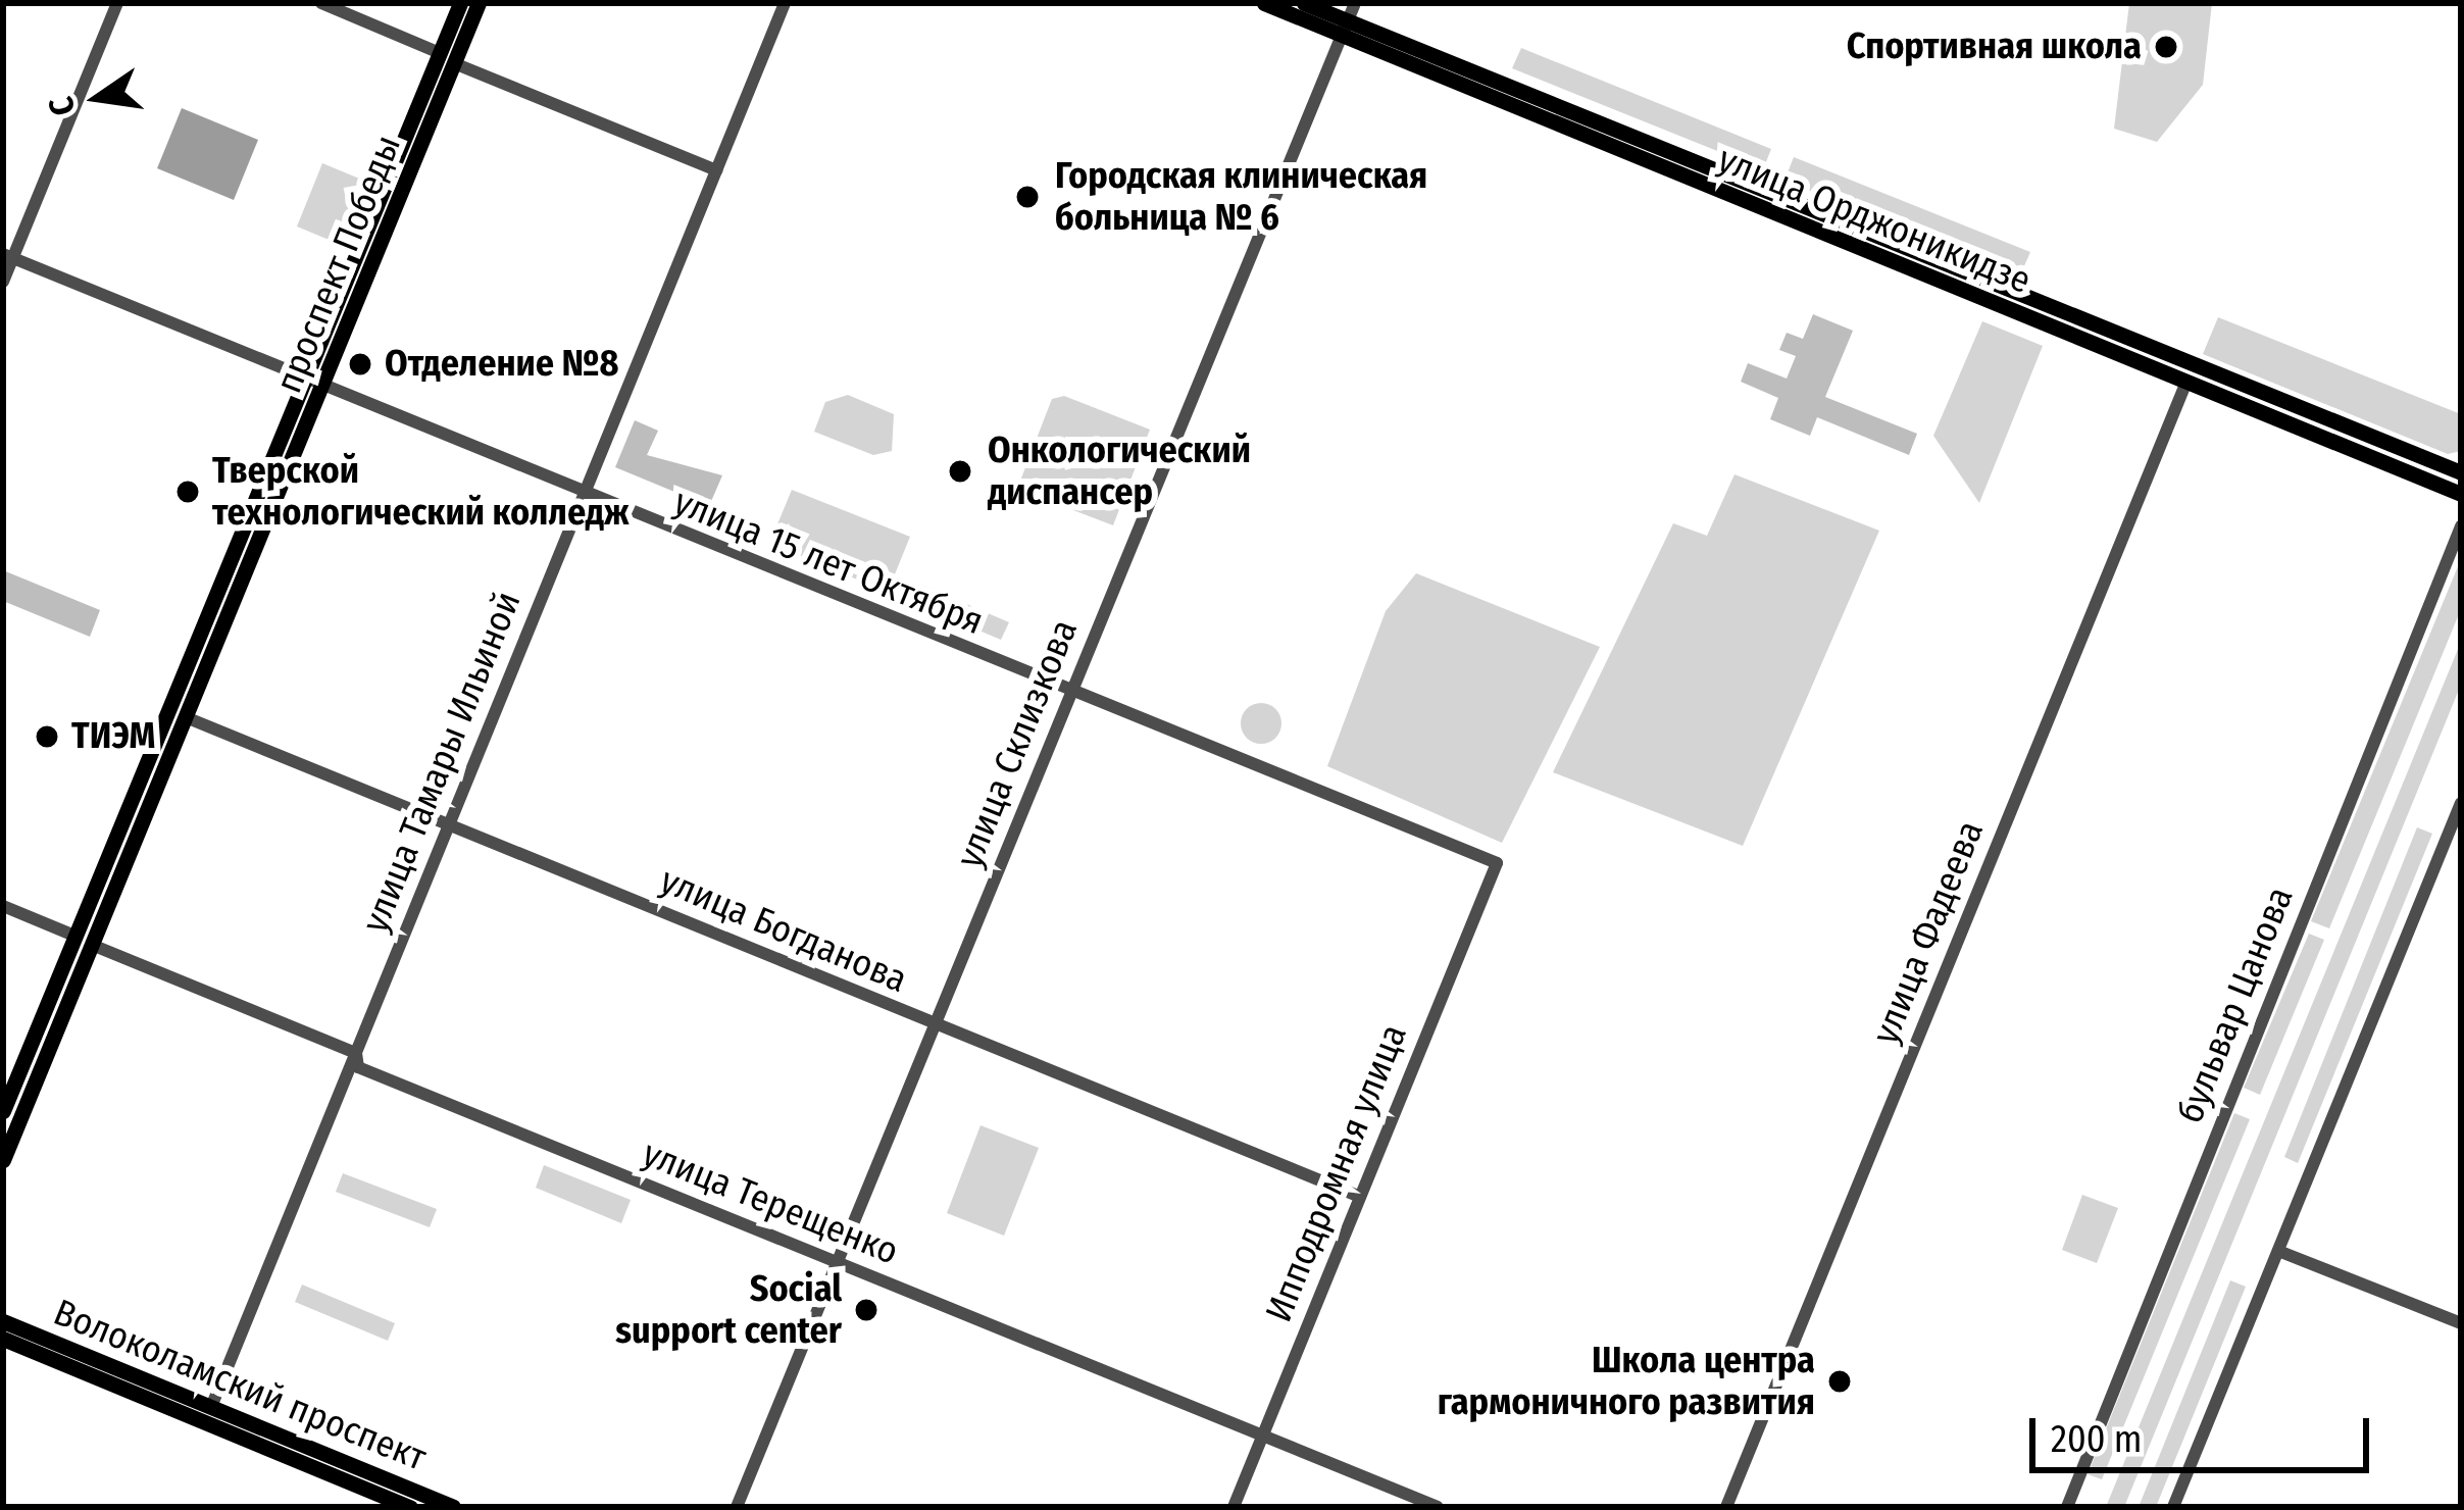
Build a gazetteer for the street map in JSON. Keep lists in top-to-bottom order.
{
  "streets": {
    "main road": ["улица Орджоникидзе", "проспект Победы", "Волоколамский проспект"],
    "street": [
      "улица 15 лет Октября",
      "улица Склизкова",
      "улица Тамары Ильиной",
      "улица Богданова",
      "улица Фадеева",
      "бульвар Цанова",
      "Ипподромная улица",
      "улица Терещенко"
    ]
  },
  "crossings": [
    ["улица Орджоникидзе", "улица Склизкова"],
    ["улица Орджоникидзе", "улица Фадеева"],
    ["проспект Победы", "улица 15 лет Октября"],
    ["проспект Победы", "улица Богданова"],
    ["проспект Победы", "улица Терещенко"],
    ["улица 15 лет Октября", "улица Склизкова"],
    ["улица 15 лет Октября", "улица Тамары Ильиной"],
    ["улица 15 лет Октября", "Ипподромная улица"],
    ["улица Склизкова", "улица Богданова"],
    ["улица Склизкова", "улица Терещенко"],
    ["улица Тамары Ильиной", "улица Богданова"],
    ["улица Тамары Ильиной", "улица Терещенко"],
    ["улица Тамары Ильиной", "Волоколамский проспект"],
    ["улица Богданова", "Ипподромная улица"],
    ["Ипподромная улица", "улица Терещенко"]
  ],
  "places": [
    "Спортивная школа",
    "Городская клиническая больница № 6",
    "Отделение №8",
    "Онкологический диспансер",
    "Тверской технологический колледж",
    "ТИЭМ",
    "Social support center",
    "Школа центра гармоничного развития"
  ],
  "scale_bar": "200 m",
  "north": "left"
}
